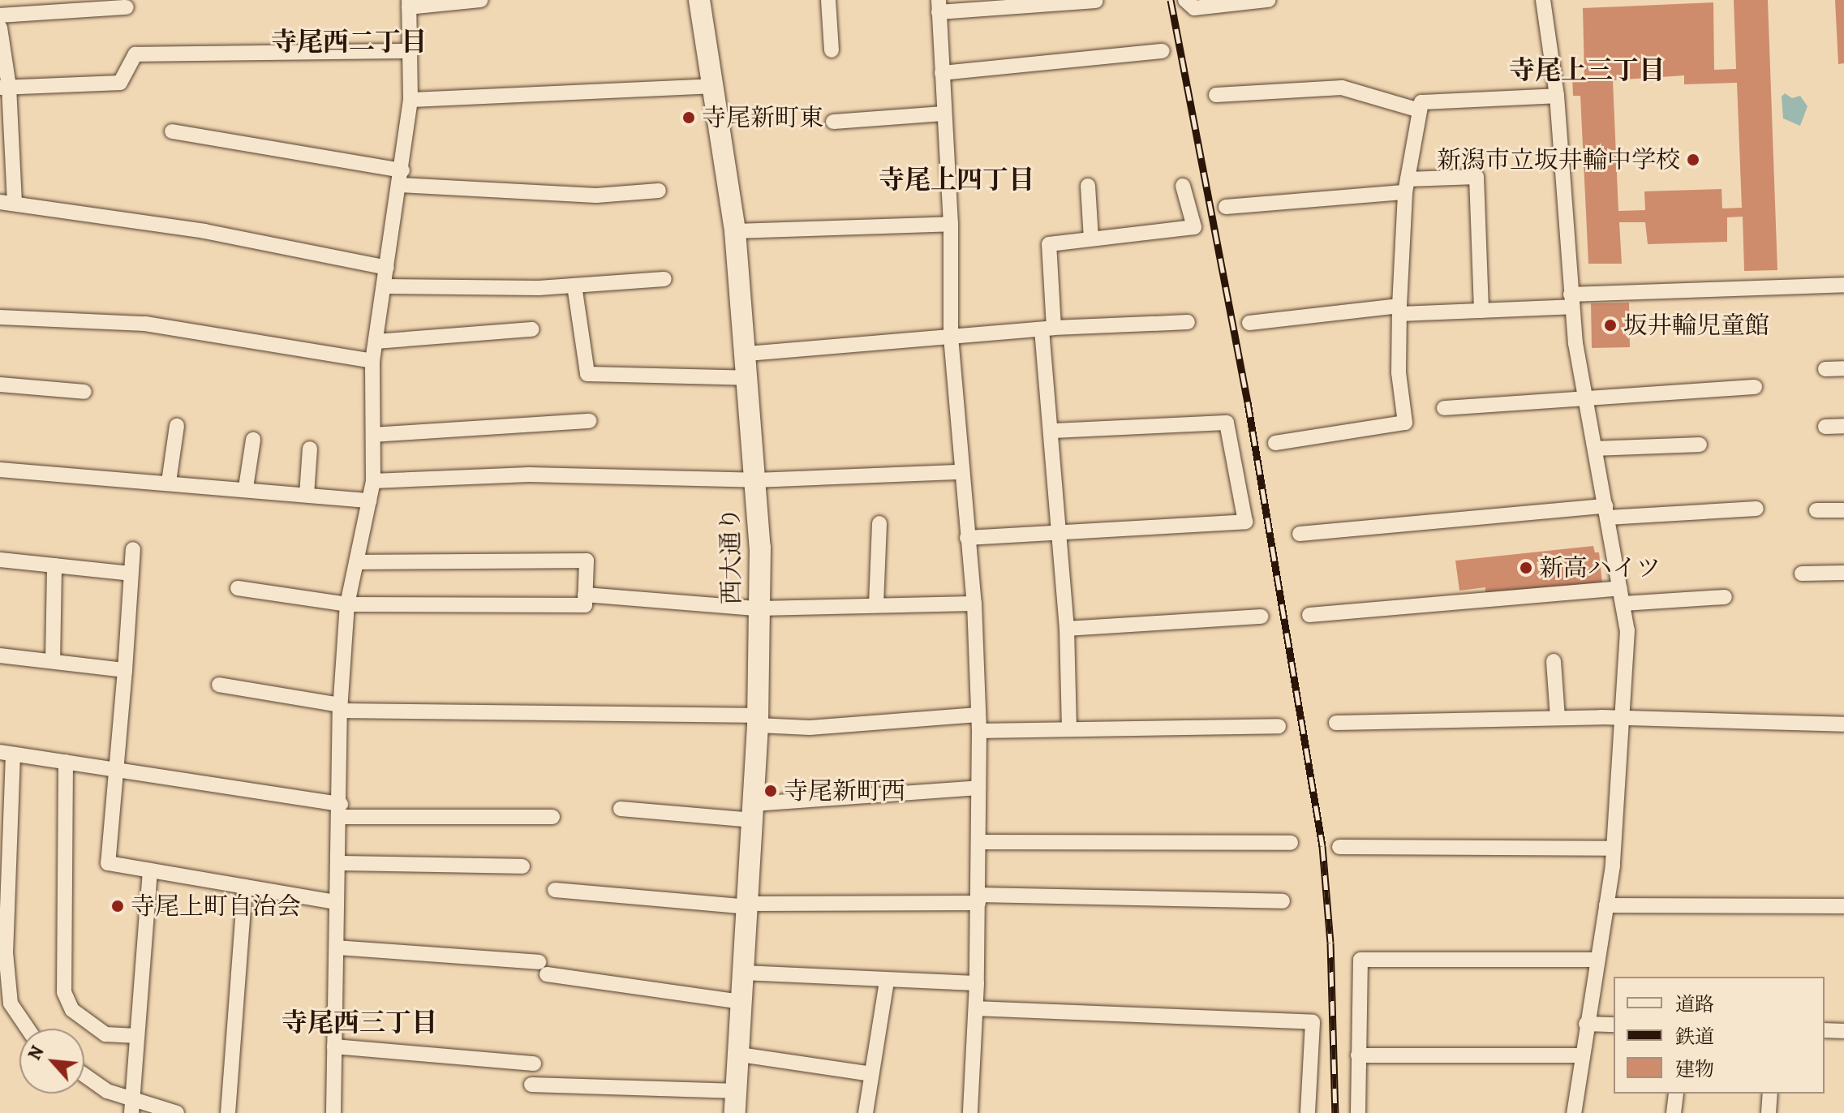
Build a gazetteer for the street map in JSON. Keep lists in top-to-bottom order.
{
  "streets": {
    "street": ["西大通り"]
  },
  "districts": [
    "寺尾西二丁目",
    "寺尾上三丁目",
    "寺尾上四丁目",
    "寺尾西三丁目"
  ],
  "places": [
    "寺尾新町東",
    "新潟市立坂井輪中学校",
    "坂井輪児童館",
    "新高ハイツ",
    "寺尾新町西",
    "寺尾上町自治会"
  ],
  "legend": ["道路", "鉄道", "建物"],
  "north": "top left"
}
